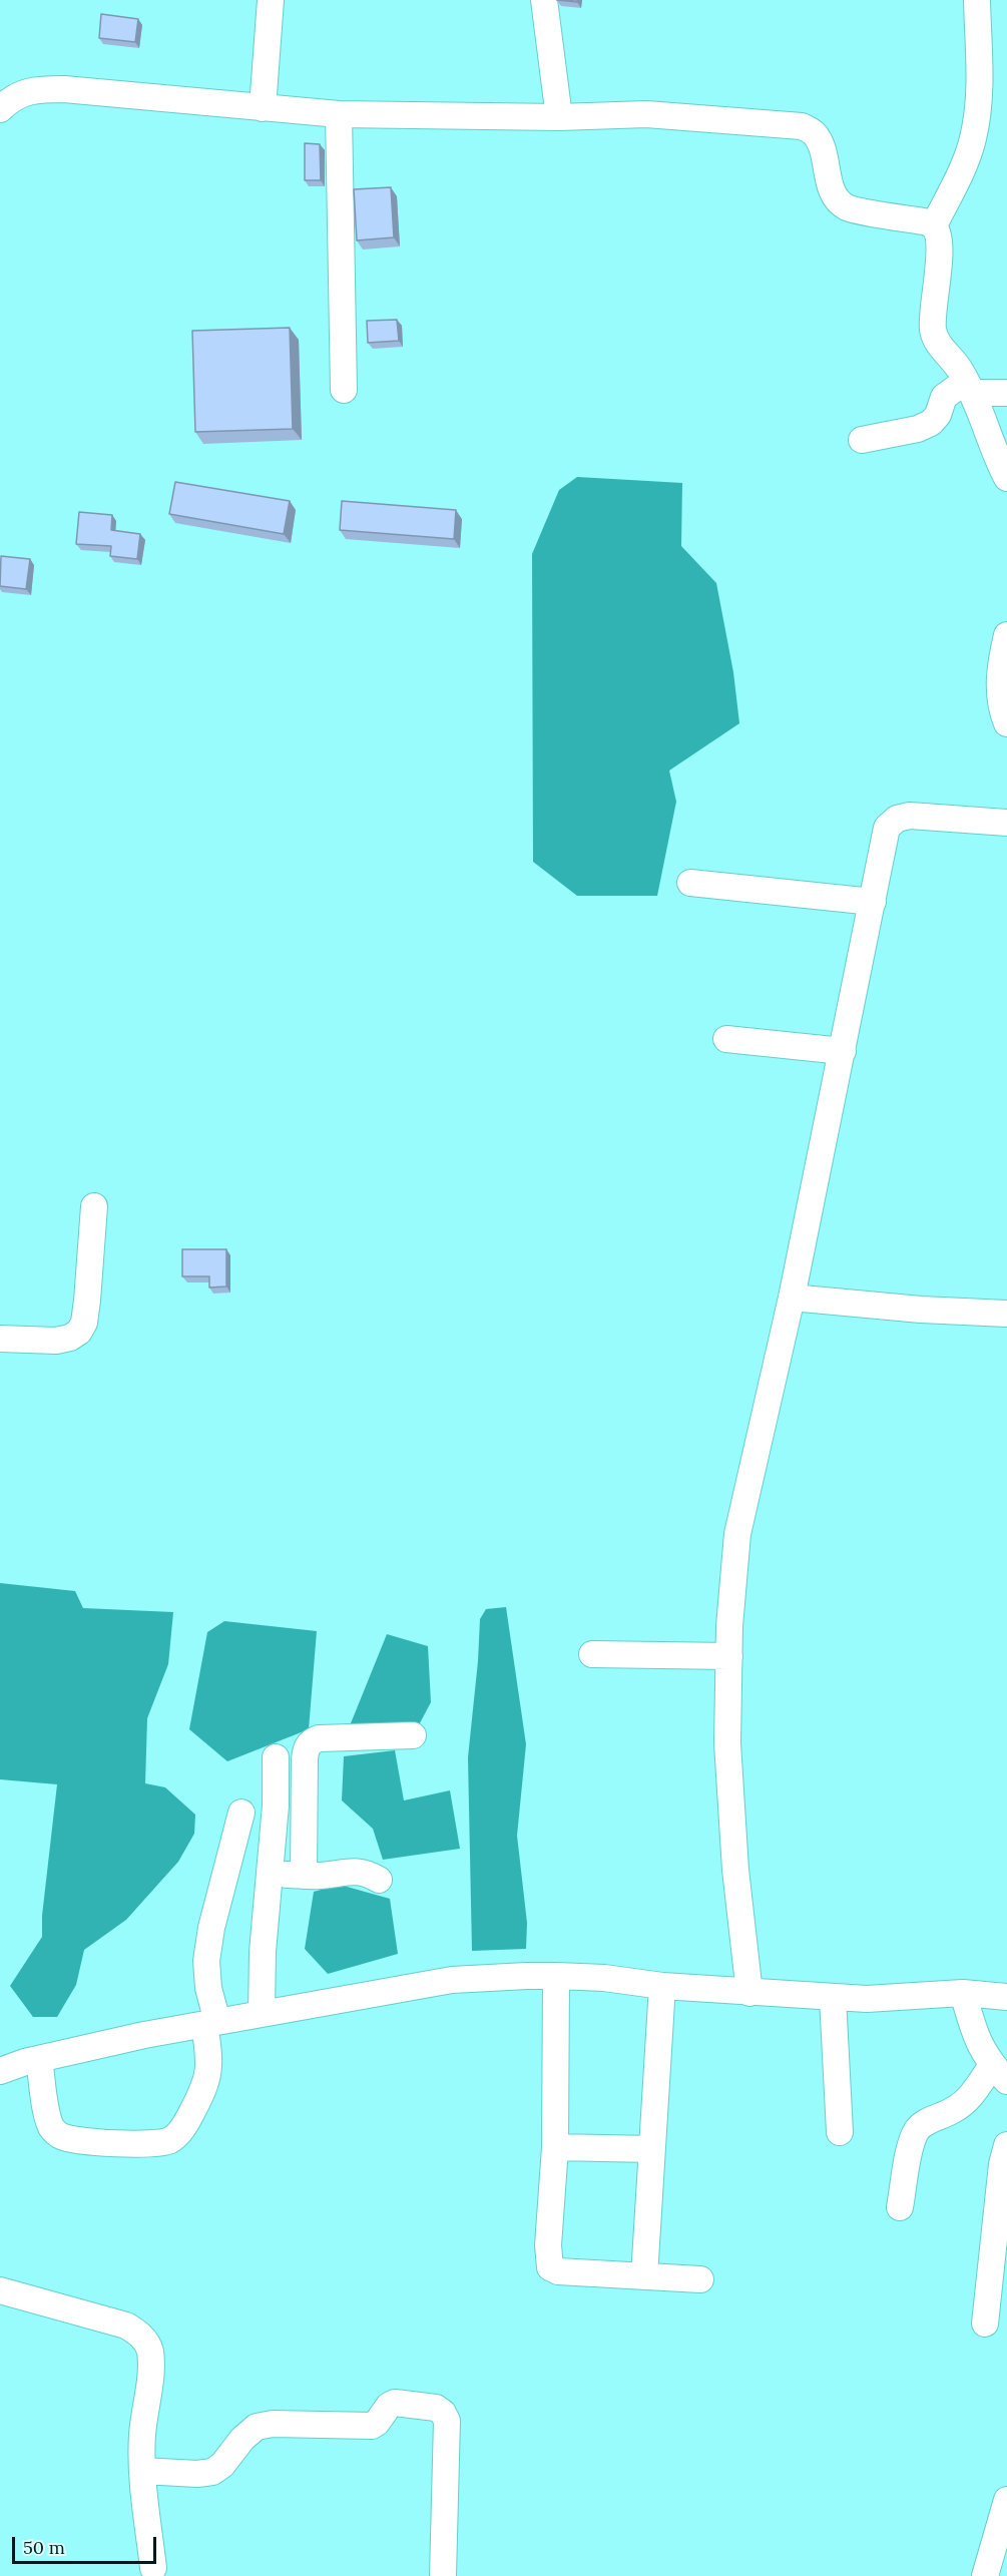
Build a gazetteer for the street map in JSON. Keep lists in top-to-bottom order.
{
  "scale_bar": "50 m"
}
